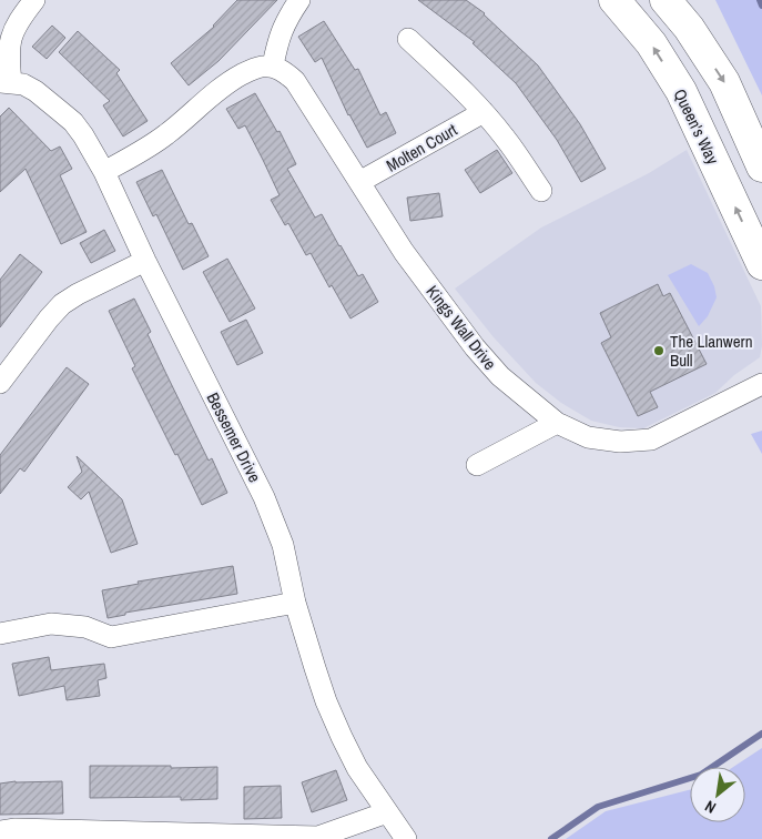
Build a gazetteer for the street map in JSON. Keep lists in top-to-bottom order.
{
  "streets": {
    "main road": ["Queen's Way"],
    "street": ["Molten Court", "Kings Wall Drive", "Bessemer Drive"]
  },
  "crossings": [
    ["Molten Court", "Kings Wall Drive"]
  ],
  "places": ["The Llanwern Bull"],
  "north": "bottom left"
}
